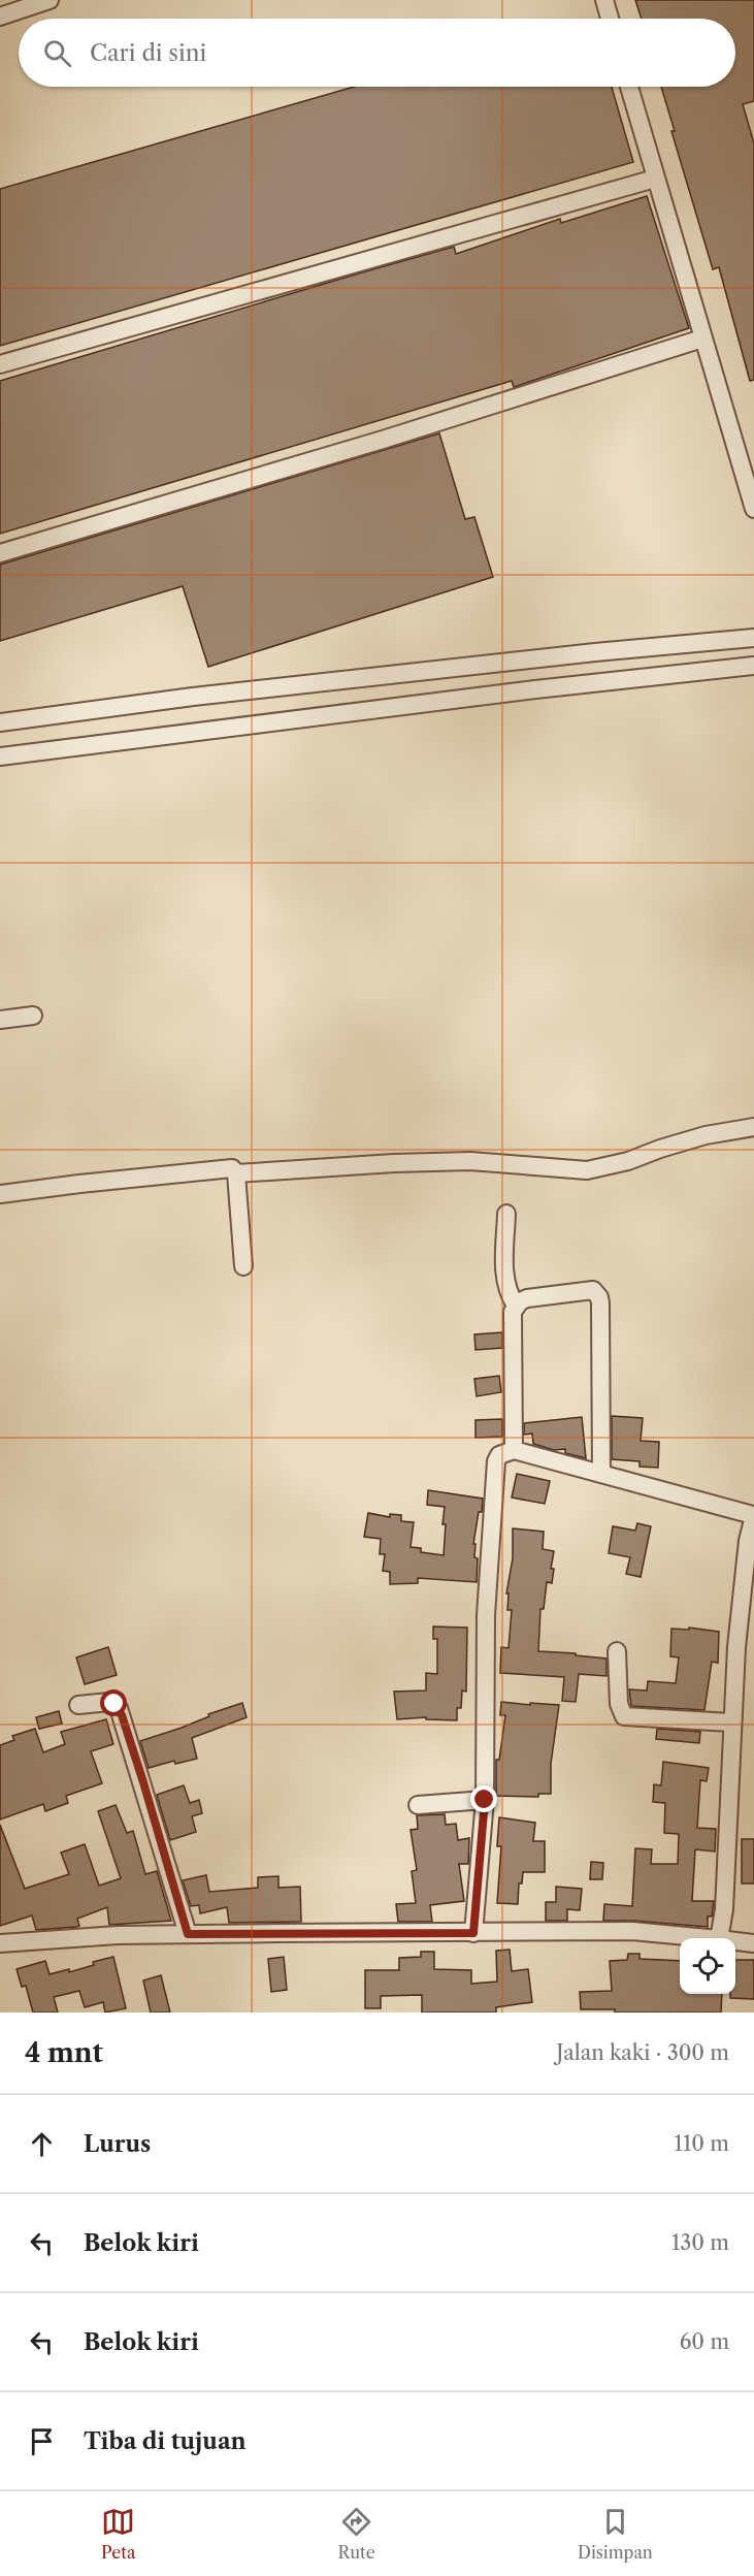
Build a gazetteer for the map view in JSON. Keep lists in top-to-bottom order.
{
  "page": {
    "search": "Cari di sini",
    "heading": ["4 mnt", "Jalan kaki · 300 m"],
    "list": [
      ["Lurus", "110 m"],
      ["Belok kiri", "130 m"],
      ["Belok kiri", "60 m"],
      "Tiba di tujuan"
    ],
    "nav": ["Peta", "Rute", "Disimpan"]
  }
}
